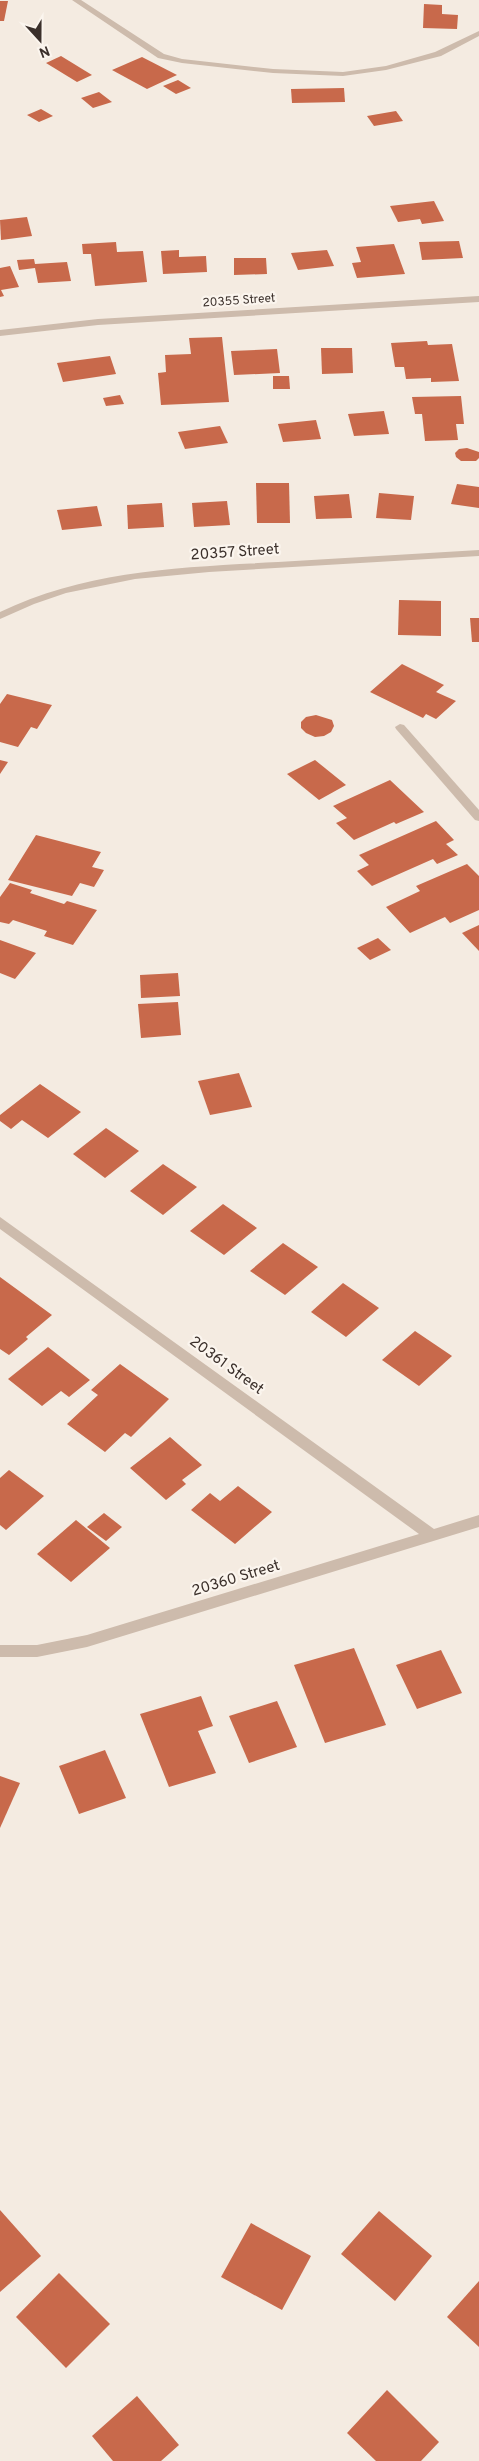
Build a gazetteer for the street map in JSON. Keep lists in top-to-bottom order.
{
  "streets": {
    "street": [
      "20355 Street",
      "20357 Street",
      "20361 Street",
      "20360 Street"
    ]
  },
  "crossings": [
    ["20361 Street", "20360 Street"]
  ],
  "north": "bottom"
}
